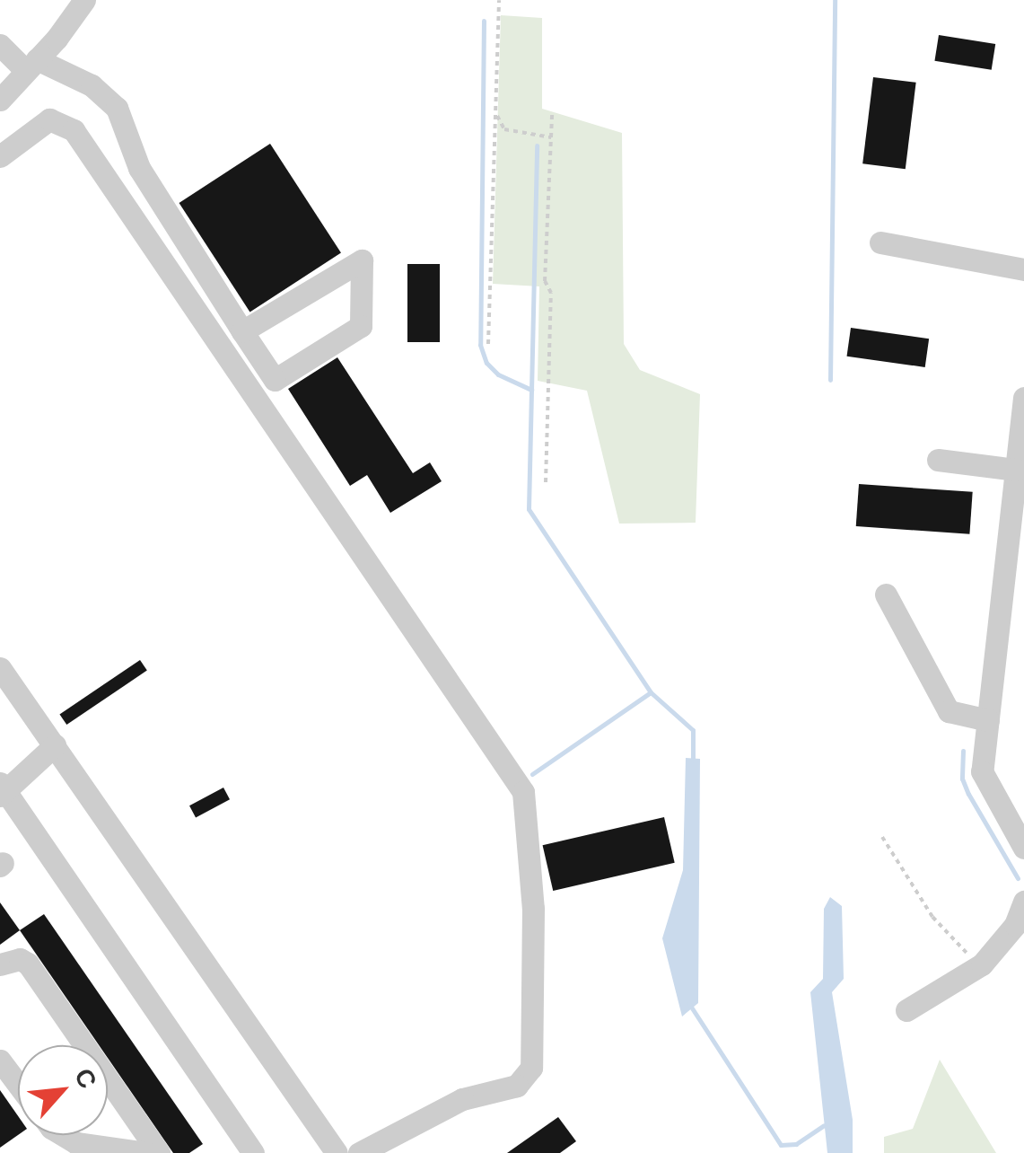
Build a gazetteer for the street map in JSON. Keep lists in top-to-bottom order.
{
  "north": "top right"
}
